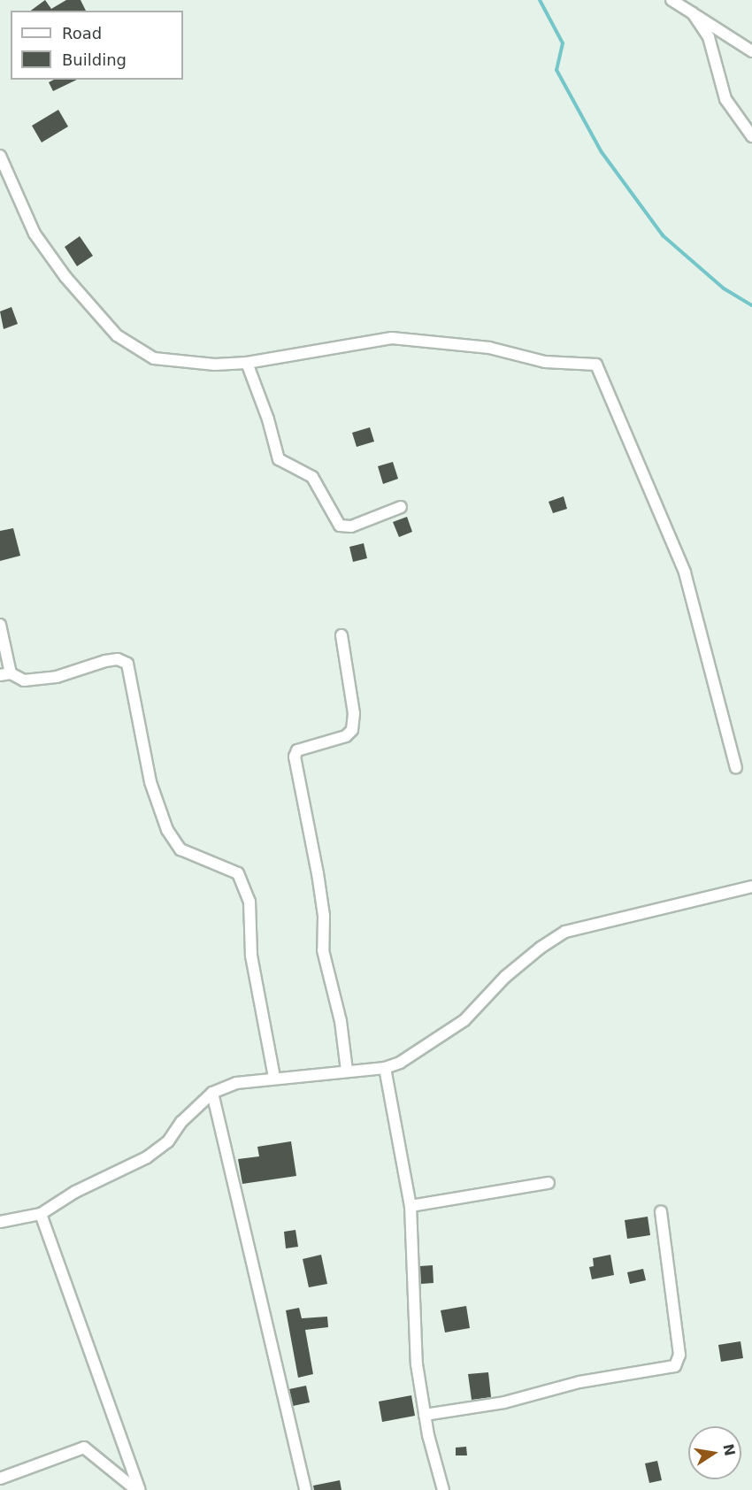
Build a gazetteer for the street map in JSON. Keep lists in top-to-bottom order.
{
  "legend": ["Road", "Building"],
  "north": "right"
}
